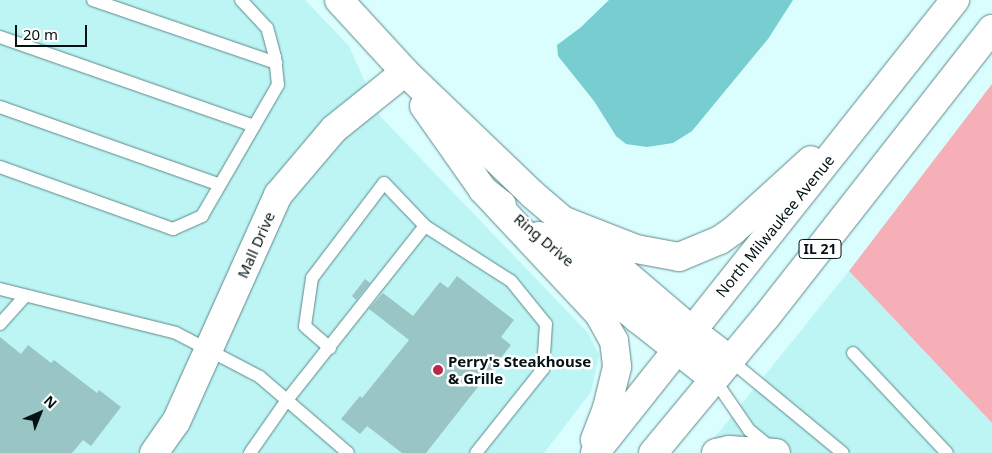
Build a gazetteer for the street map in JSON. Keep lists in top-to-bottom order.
{
  "streets": {
    "main road": [
      "North Milwaukee Avenue",
      "Ring Drive",
      "Mall Drive",
      "IL 21"
    ]
  },
  "crossings": [
    ["North Milwaukee Avenue", "Ring Drive"],
    ["Ring Drive", "Mall Drive"],
    ["Ring Drive", "IL 21"]
  ],
  "places": ["Perry's Steakhouse & Grille"],
  "scale_bar": "20 m",
  "north": "top right"
}
